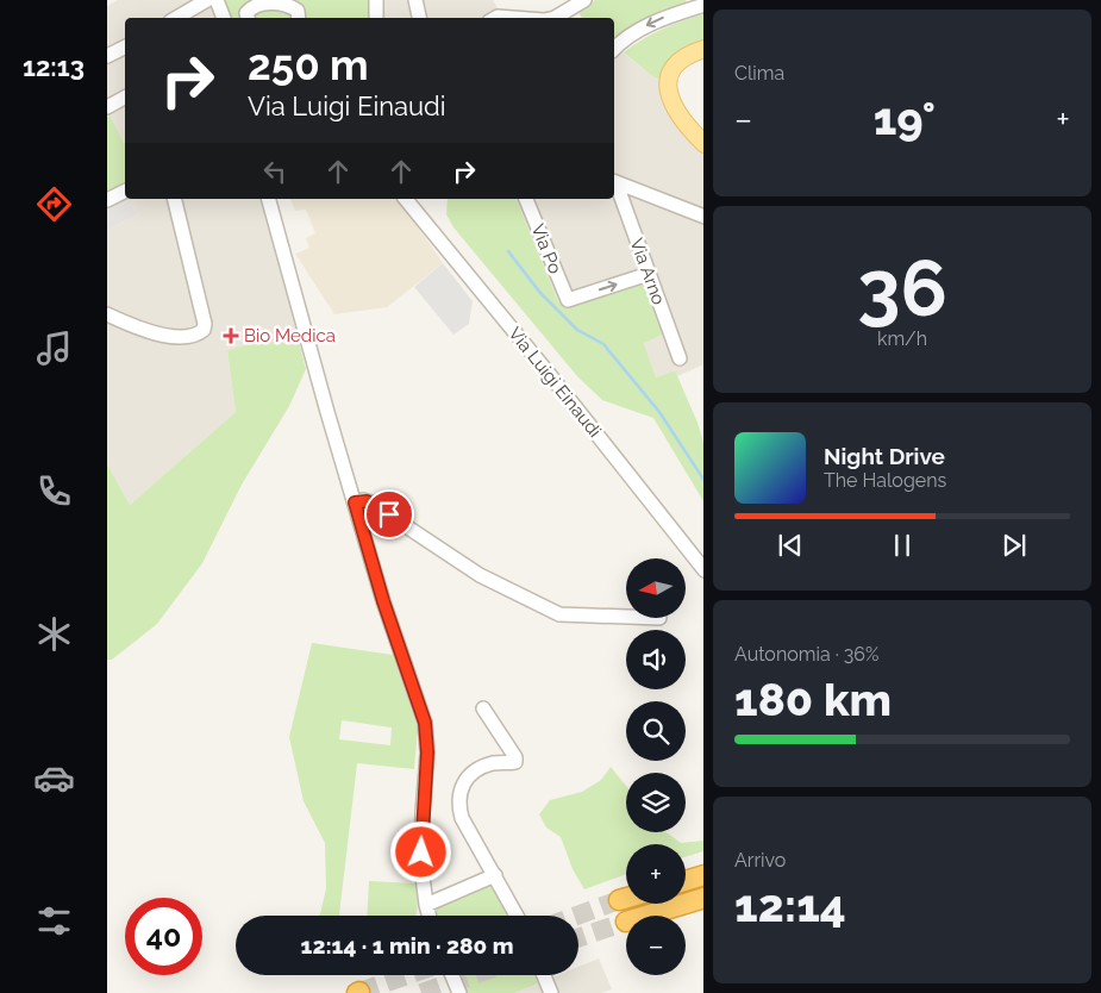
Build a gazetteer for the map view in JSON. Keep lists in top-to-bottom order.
{
  "streets": {
    "street": ["Via Po", "Via Arno", "Via Luigi Einaudi"]
  },
  "crossings": [
    ["Via Po", "Via Arno"]
  ],
  "places": {
    "health": ["Bio Medica"]
  },
  "north": "left",
  "page": {
    "tabs": "12:13",
    "tile": [
      "Clima",
      ["36", "km/h"],
      ["Autonomia · 36%", "180 km"],
      ["Arrivo", "12:14"]
    ],
    "turn": ["250 m", "Via Luigi Einaudi"],
    "heat": ["−", "19°", "+"],
    "song": ["Night Drive", "The Halogens"],
    "map_buttons": ["+", "−"],
    "limit": "40",
    "trip": "12:14 · 1 min · 280 m"
  }
}
